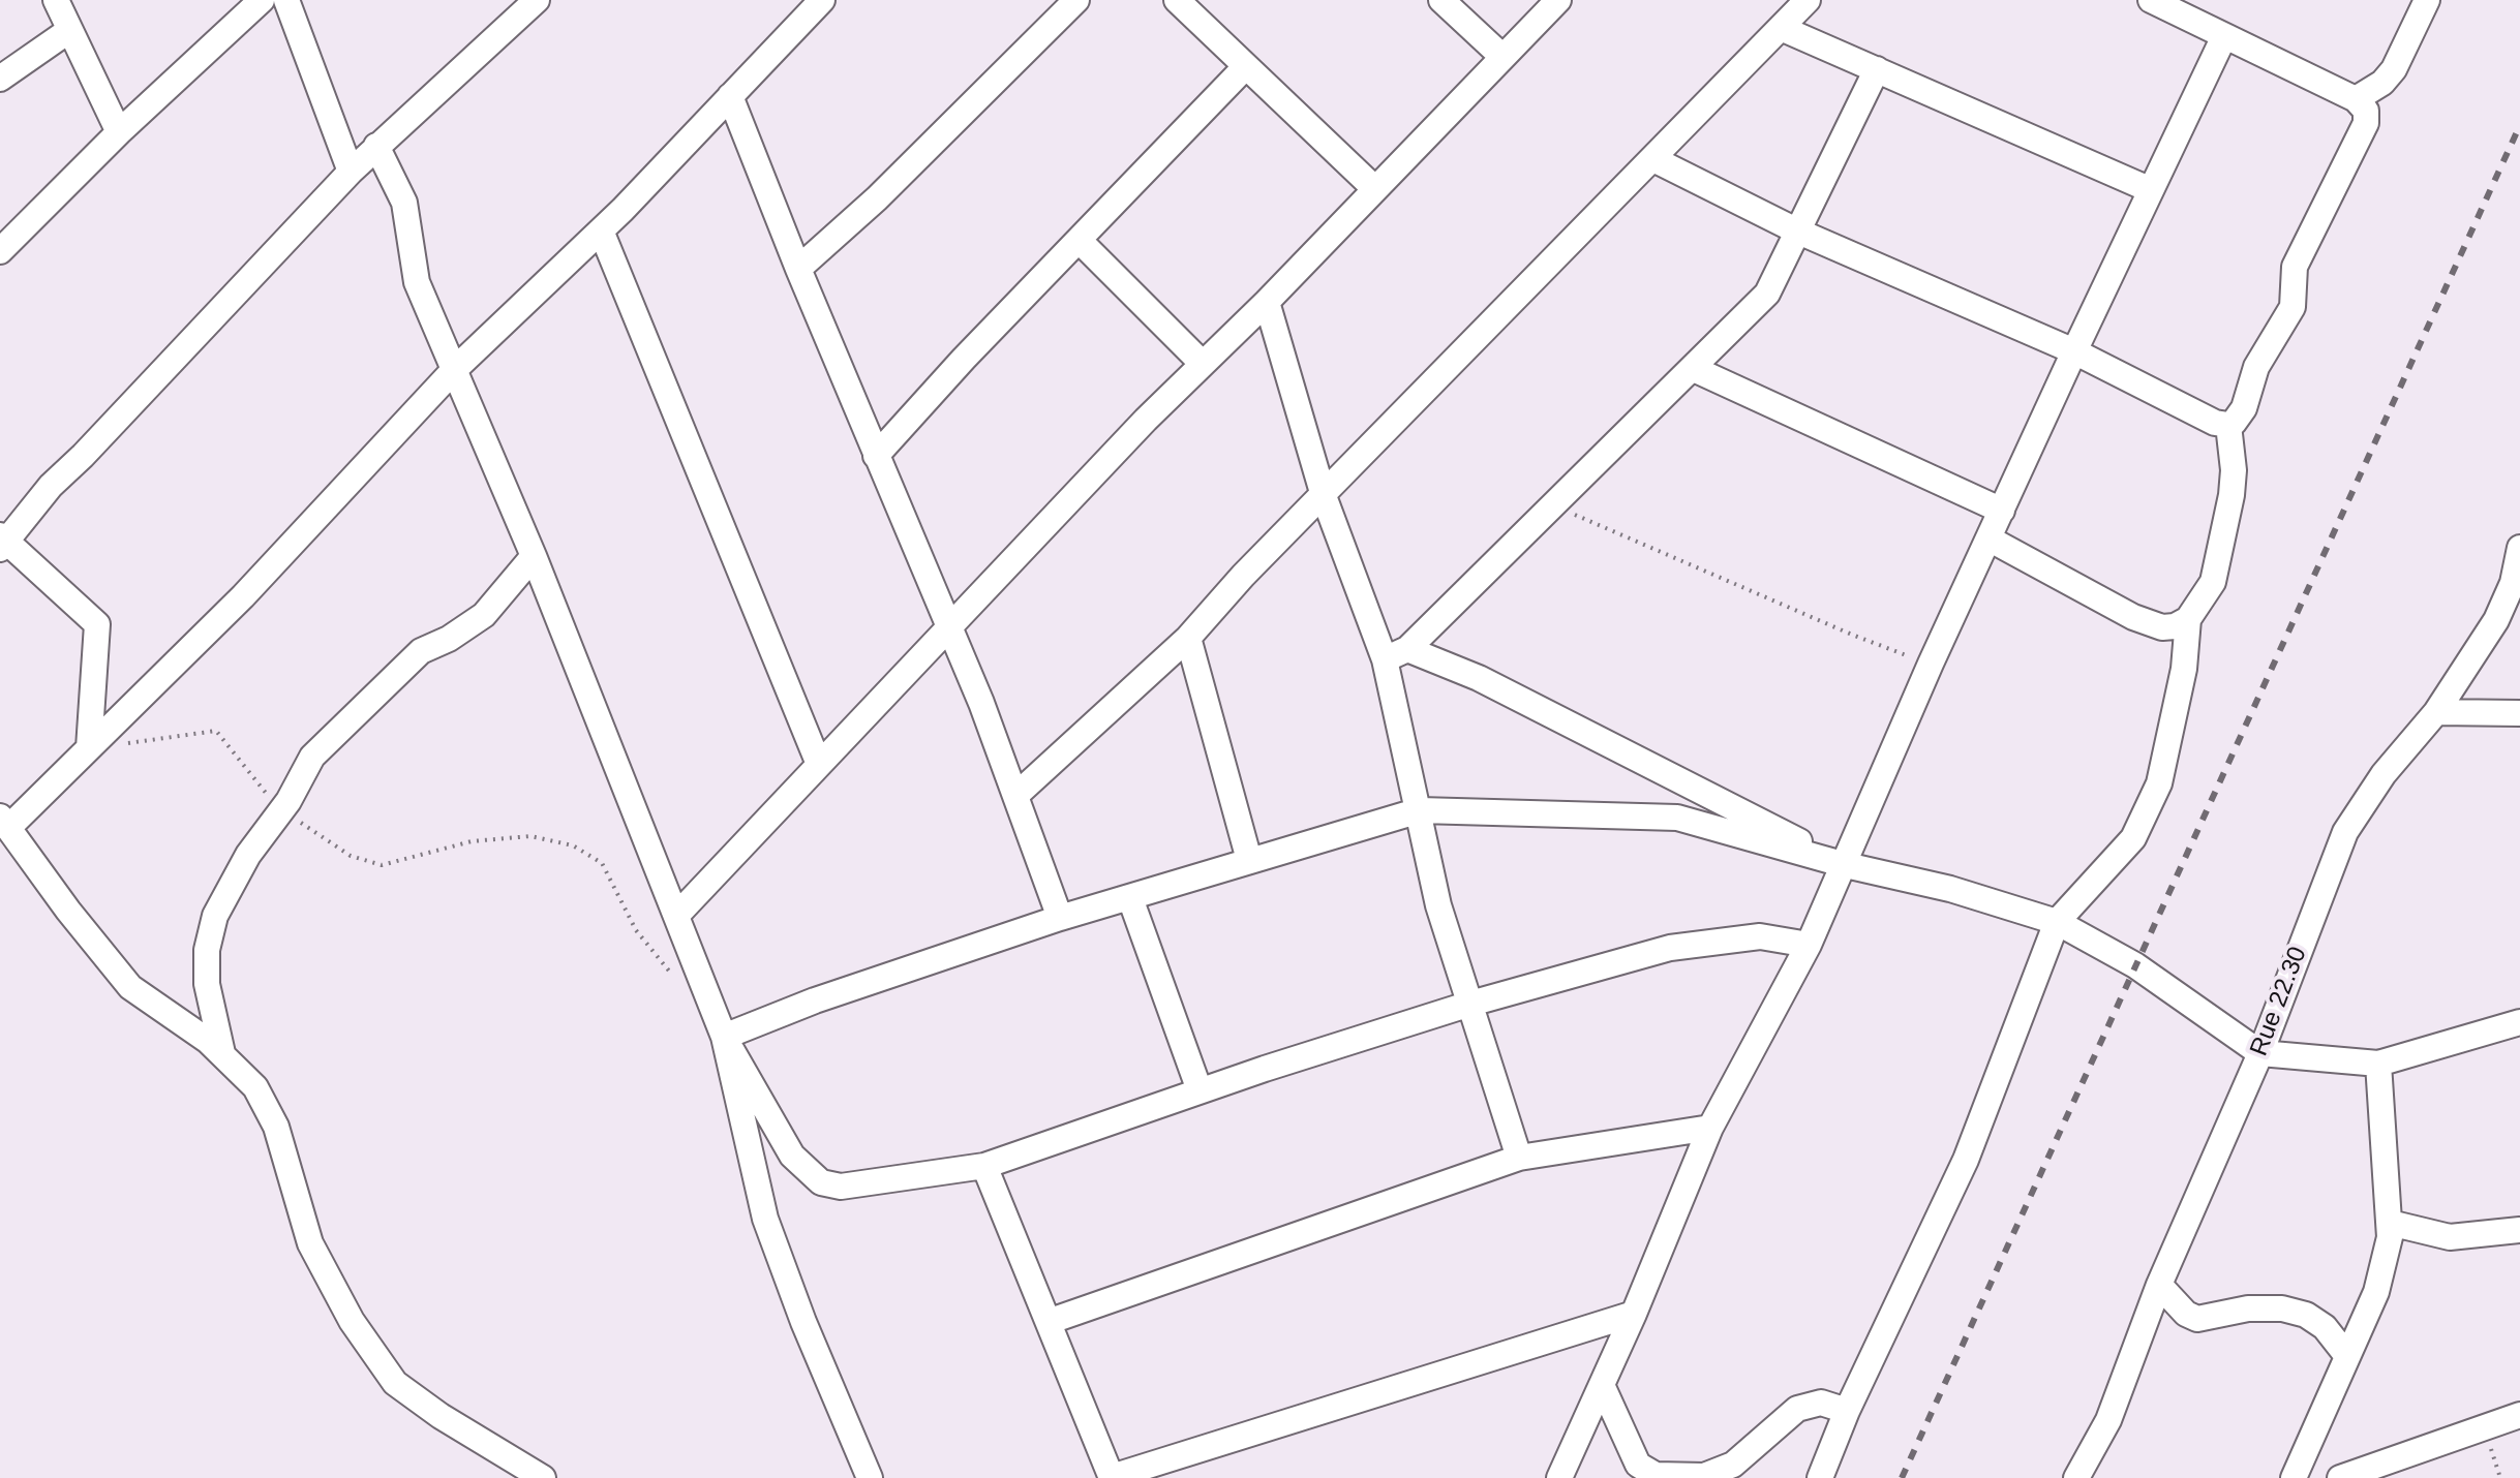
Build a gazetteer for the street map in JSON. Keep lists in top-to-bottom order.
{
  "streets": {
    "street": ["Rue 22.30"]
  }
}
